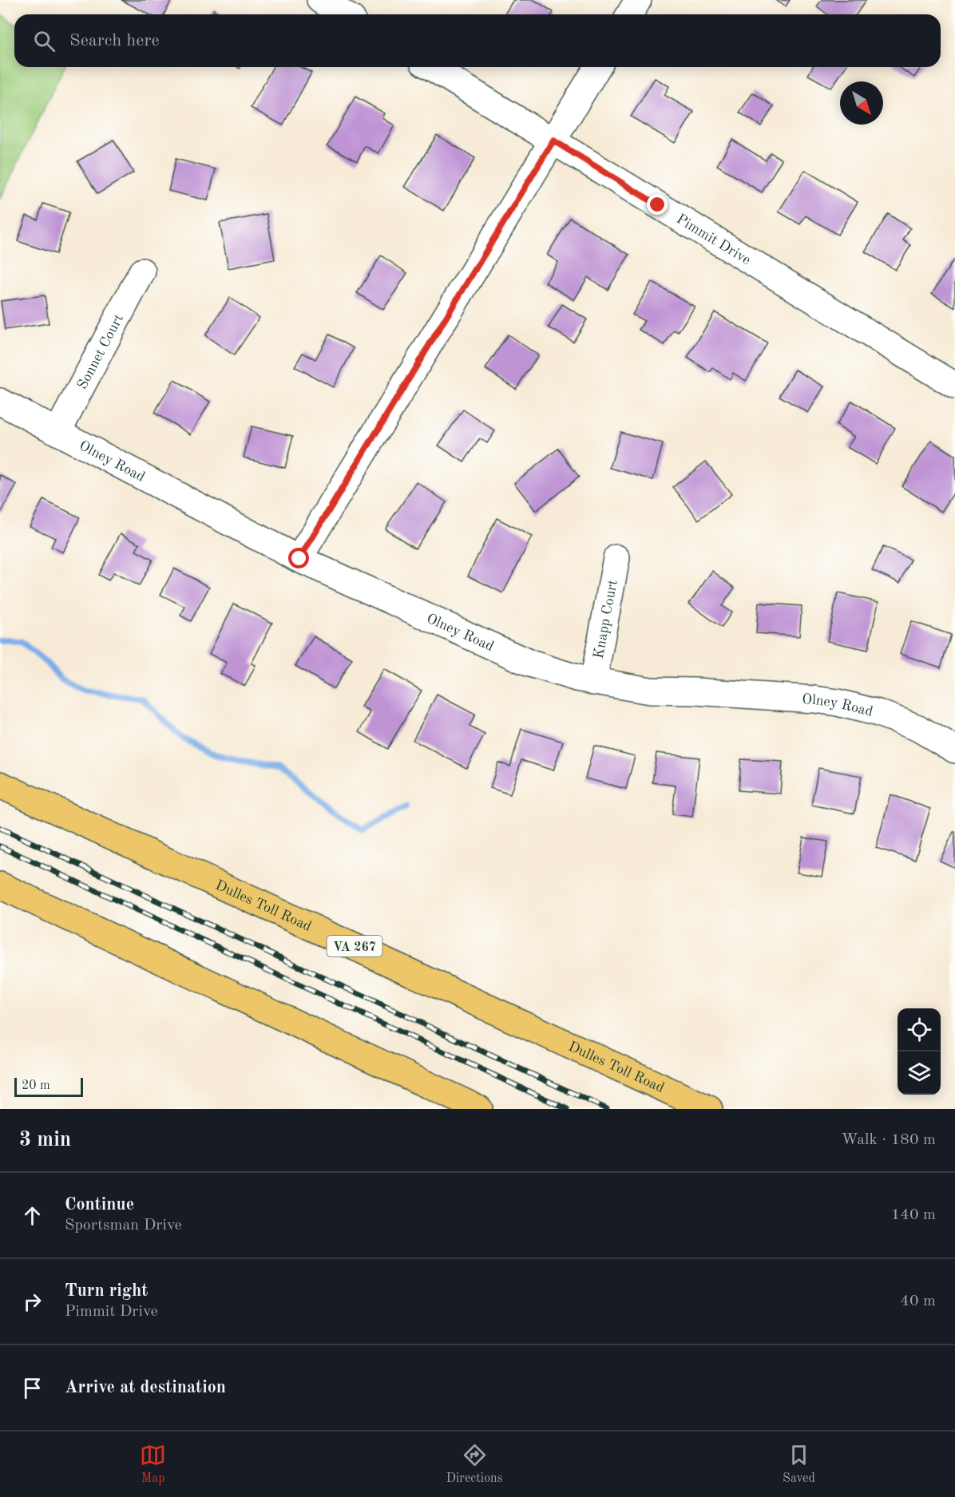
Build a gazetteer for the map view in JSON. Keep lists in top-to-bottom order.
{
  "streets": {
    "highway": ["Dulles Toll Road", "VA 267"],
    "street": [
      "Pimmit Drive",
      "Sonnet Court",
      "Olney Road",
      "Knapp Court"
    ]
  },
  "crossings": [
    ["Sonnet Court", "Olney Road"],
    ["Olney Road", "Knapp Court"]
  ],
  "scale_bar": "20 m",
  "north": "bottom right",
  "page": {
    "search": "Search here",
    "scale": "20 m",
    "heading": ["3 min", "Walk · 180 m"],
    "list": [
      ["Continue", "Sportsman Drive", "140 m"],
      ["Turn right", "Pimmit Drive", "40 m"],
      "Arrive at destination"
    ],
    "nav": ["Map", "Directions", "Saved"]
  }
}
